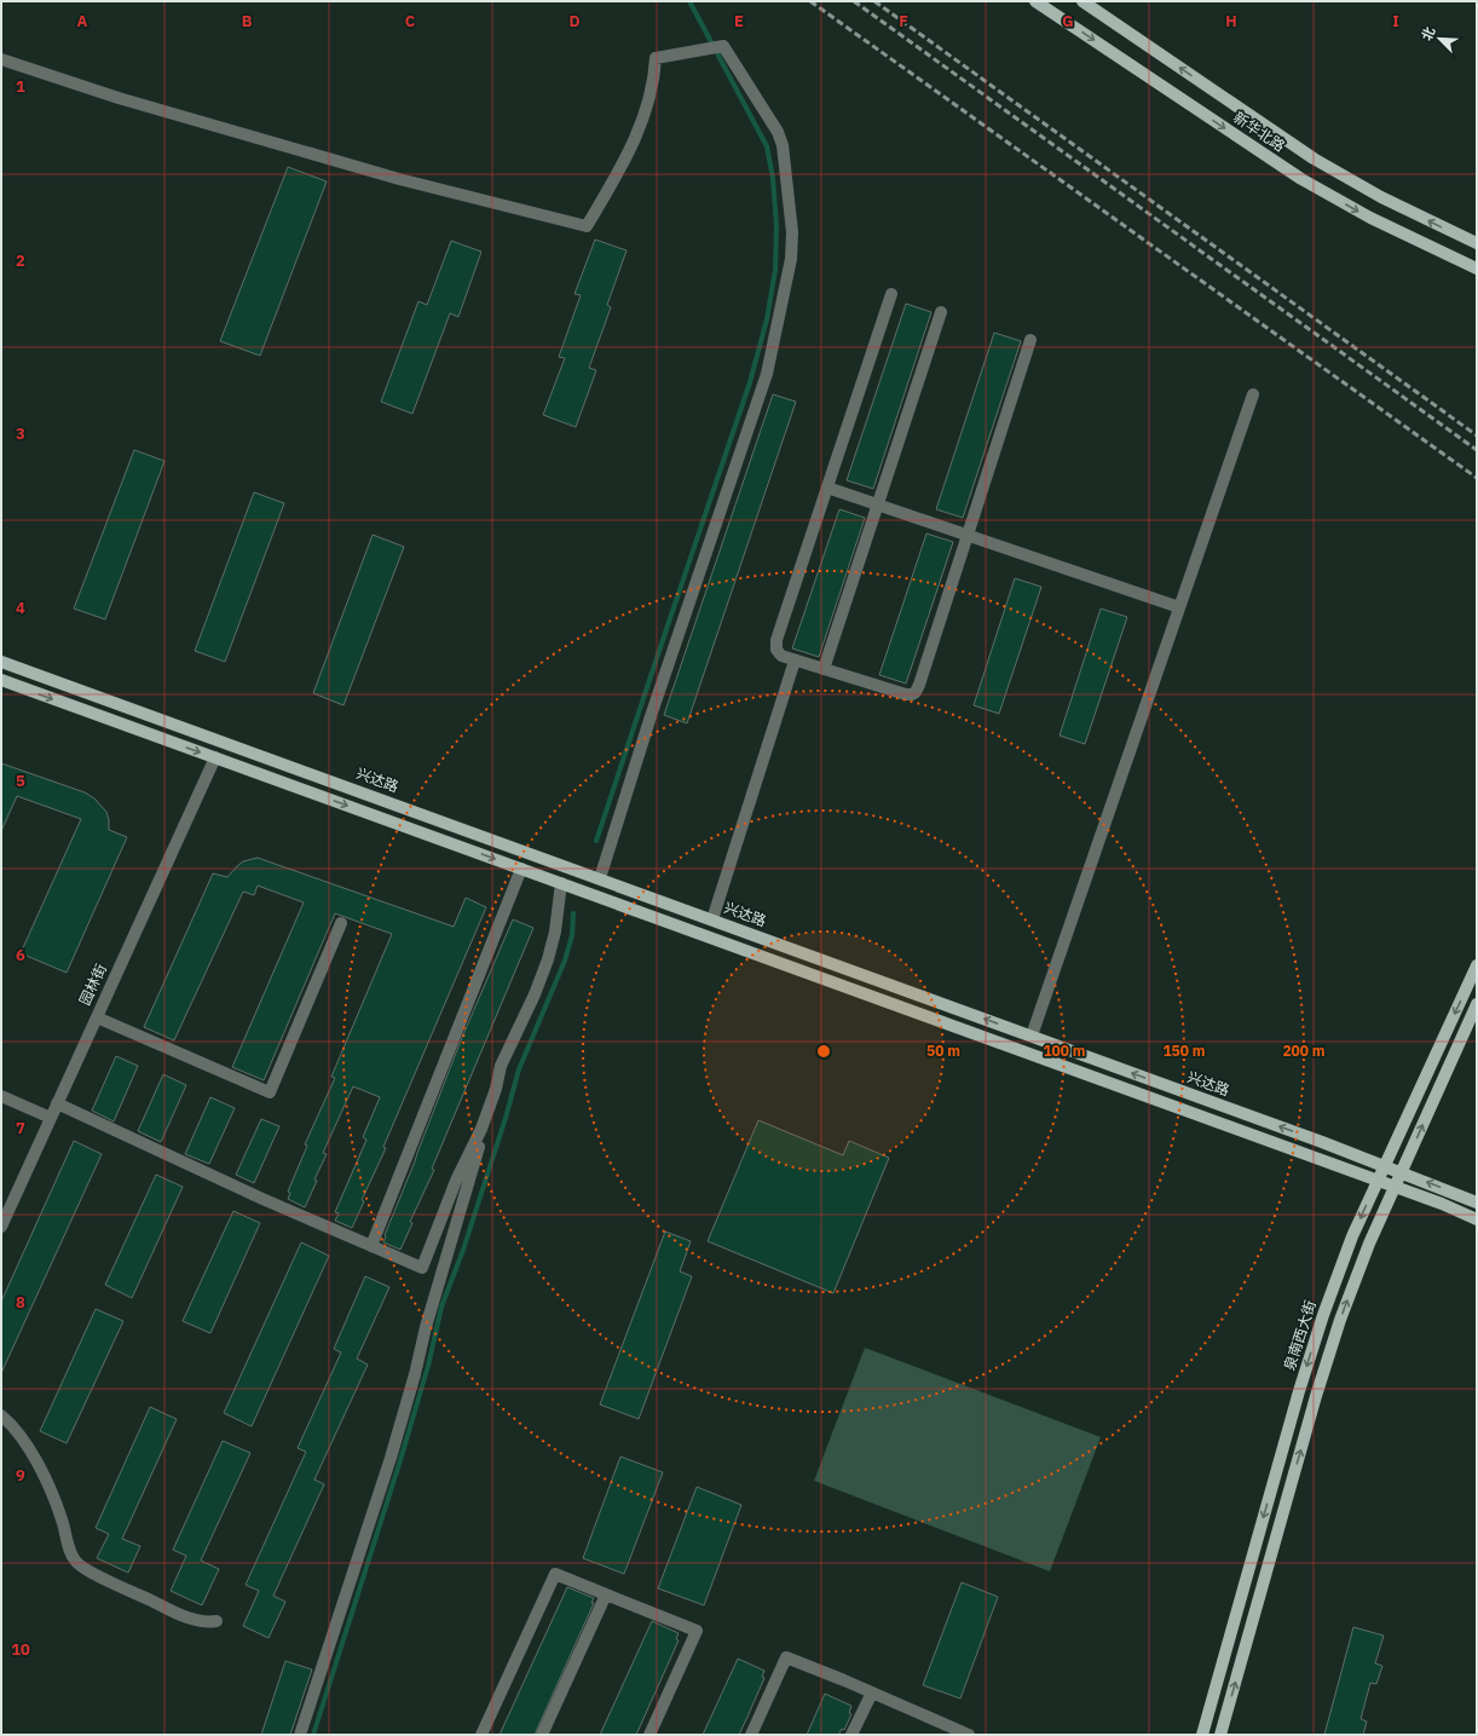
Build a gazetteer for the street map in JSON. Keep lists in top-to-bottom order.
{
  "streets": {
    "main road": ["新华北路", "兴达路", "泉南西大街"],
    "street": ["园林街"]
  },
  "crossings": [
    ["兴达路", "泉南西大街"]
  ],
  "north": "top left",
  "grid": {
    "columns": [
      "A",
      "B",
      "C",
      "D",
      "E",
      "F",
      "G",
      "H",
      "I"
    ],
    "rows": [
      "1",
      "2",
      "3",
      "4",
      "5",
      "6",
      "7",
      "8",
      "9",
      "10"
    ]
  },
  "rings": [
    "50 m",
    "100 m",
    "150 m",
    "200 m"
  ]
}
